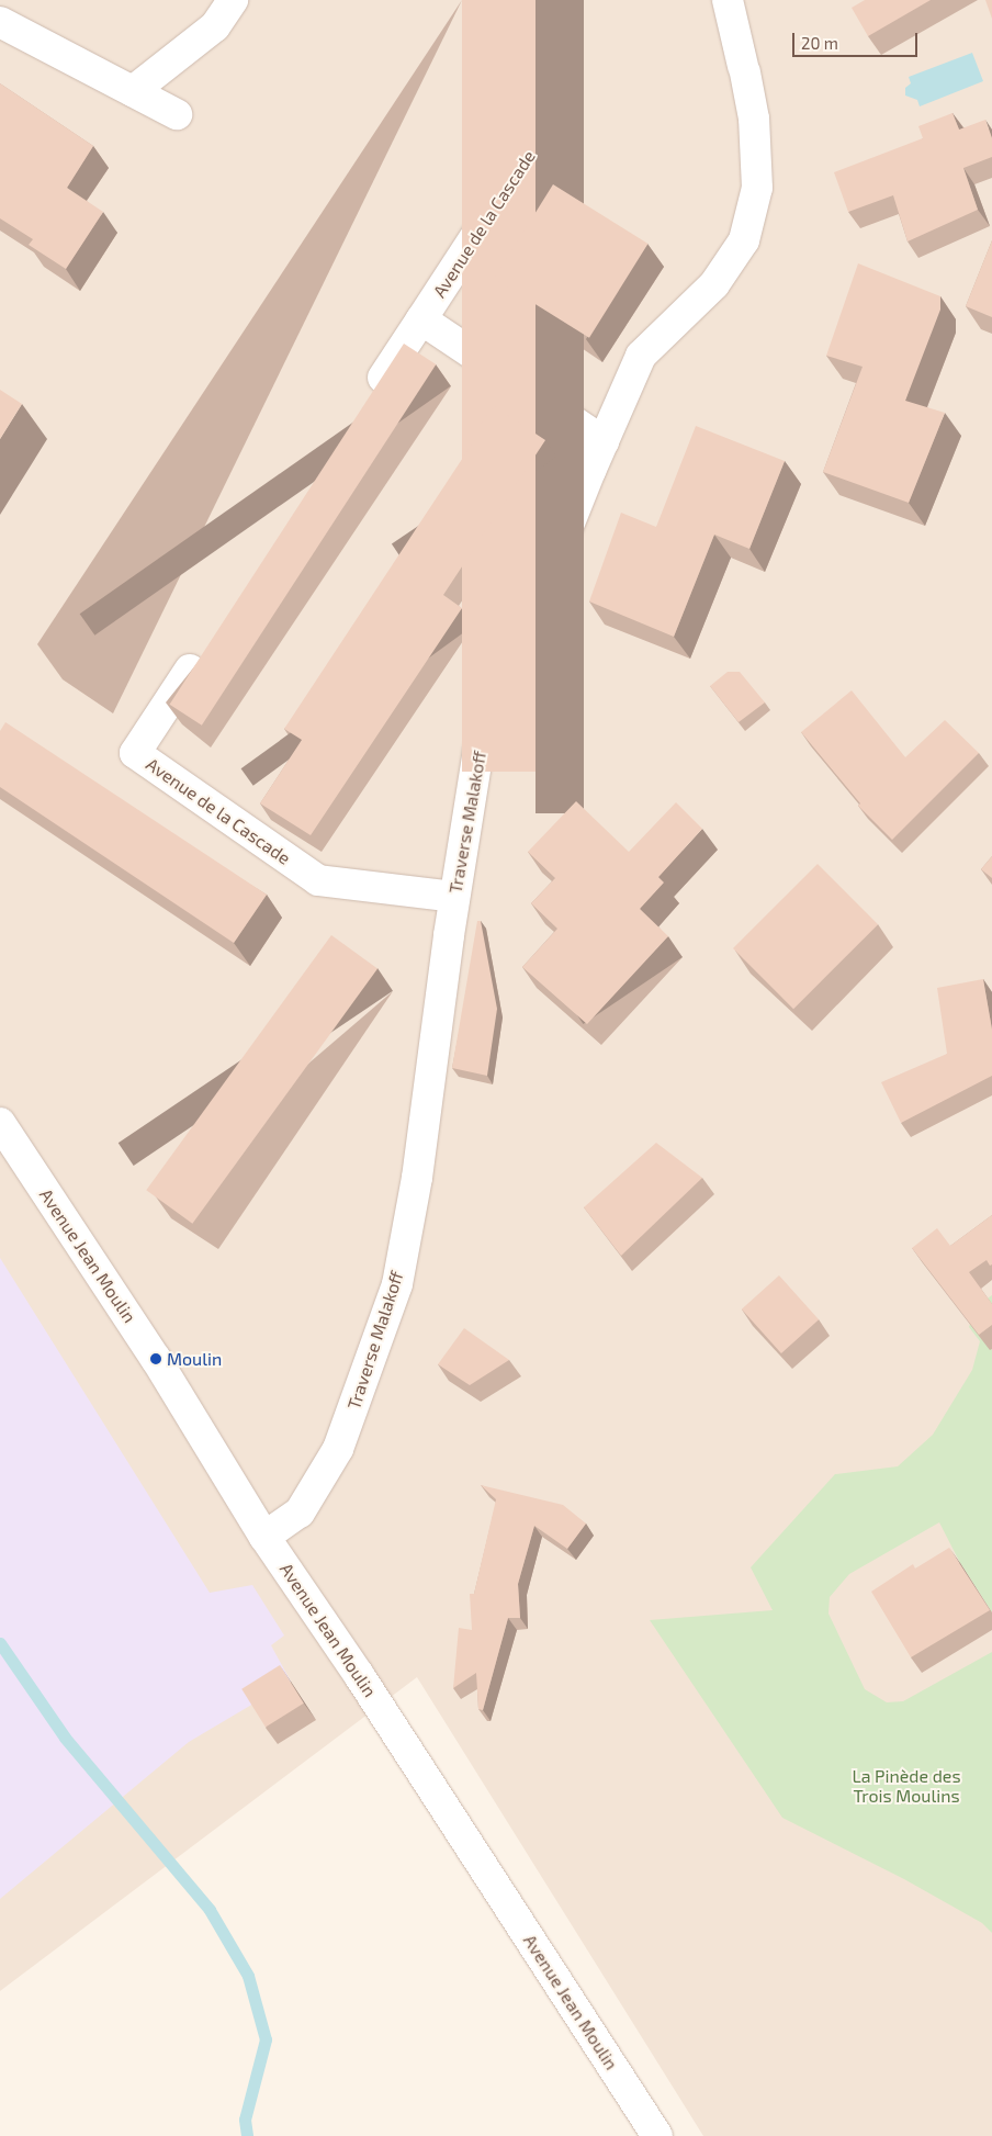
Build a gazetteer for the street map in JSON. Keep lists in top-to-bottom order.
{
  "streets": {
    "street": ["Avenue de la Cascade", "Traverse Malakoff", "Avenue Jean Moulin"]
  },
  "crossings": [
    ["Avenue de la Cascade", "Traverse Malakoff"],
    ["Traverse Malakoff", "Avenue Jean Moulin"]
  ],
  "parks": ["La Pinède des Trois Moulins"],
  "places": ["Moulin"],
  "scale_bar": "20 m"
}
